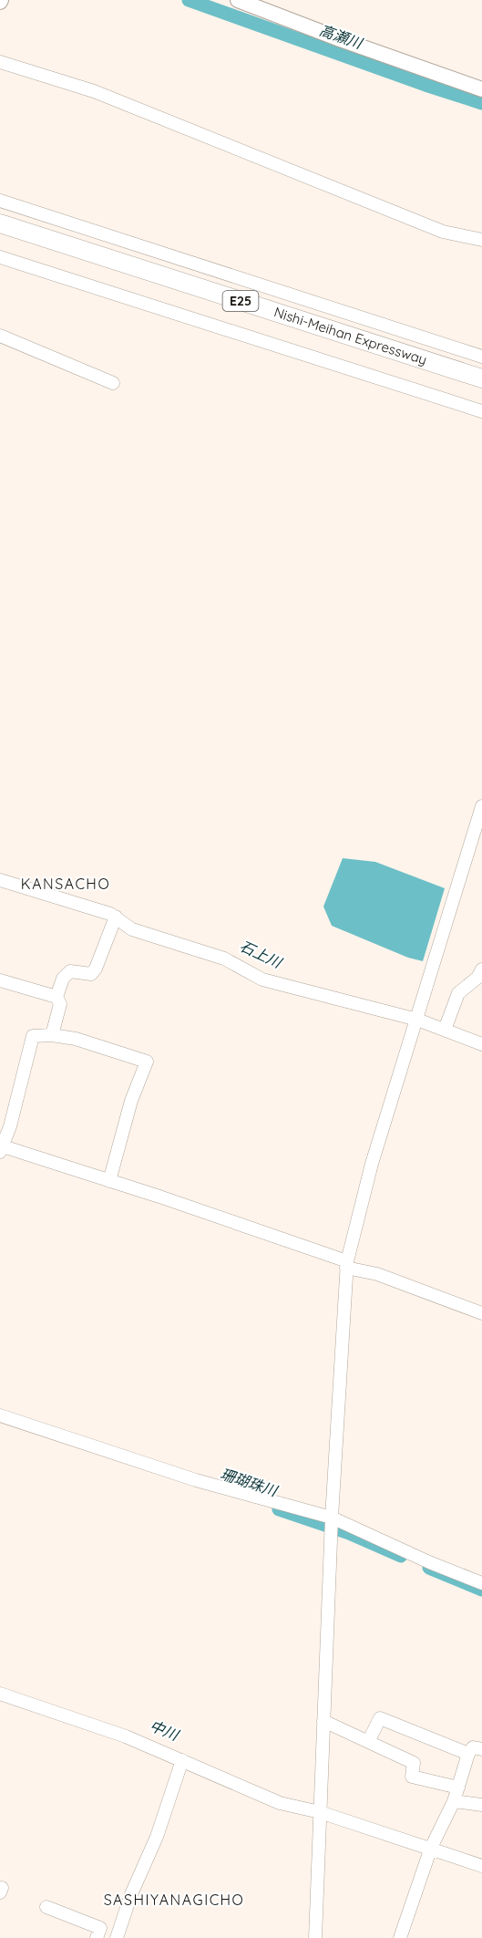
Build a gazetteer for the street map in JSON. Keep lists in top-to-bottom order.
{
  "streets": {
    "highway": ["E25", "Nishi-Meihan Expressway"]
  },
  "districts": ["KANSACHO", "SASHIYANAGICHO"],
  "water": [
    "高瀬川",
    "石上川",
    "珊瑚珠川",
    "中川"
  ]
}
